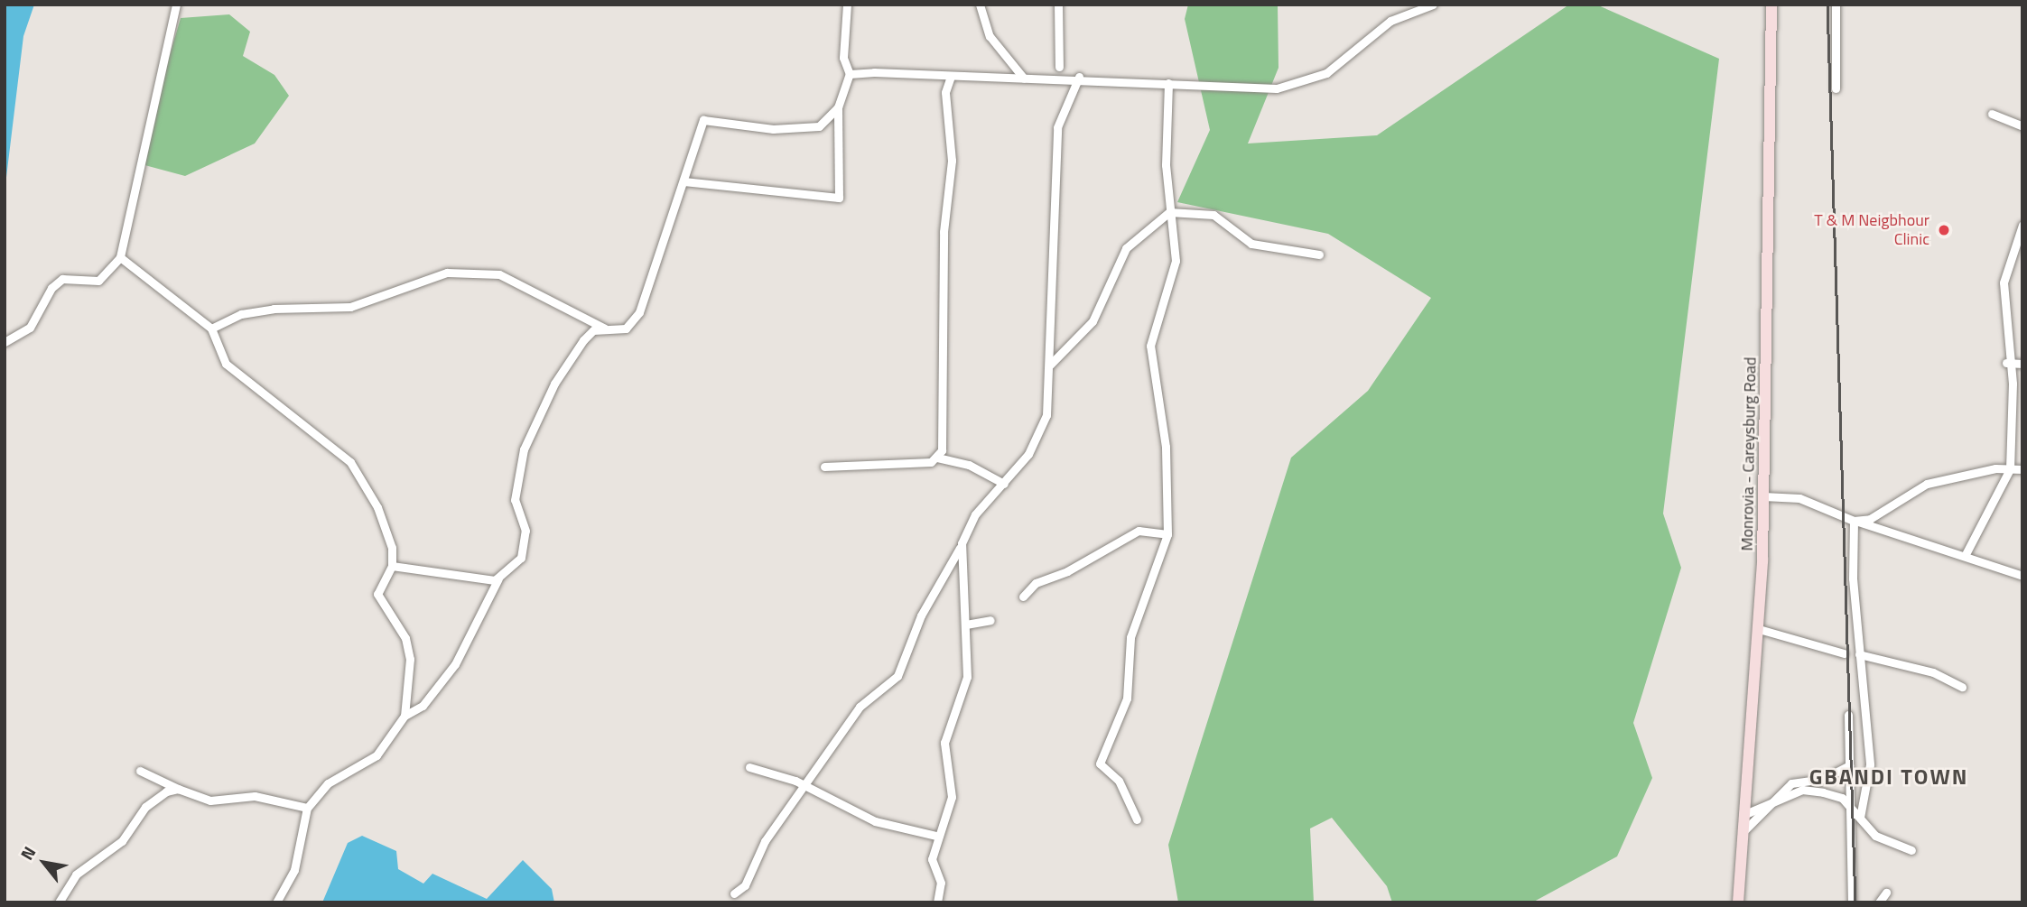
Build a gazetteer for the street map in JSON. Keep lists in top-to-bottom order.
{
  "streets": {
    "main road": ["Monrovia - Careysburg Road"]
  },
  "districts": ["GBANDI TOWN"],
  "places": ["T & M Neigbhour Clinic"],
  "north": "top left"
}
